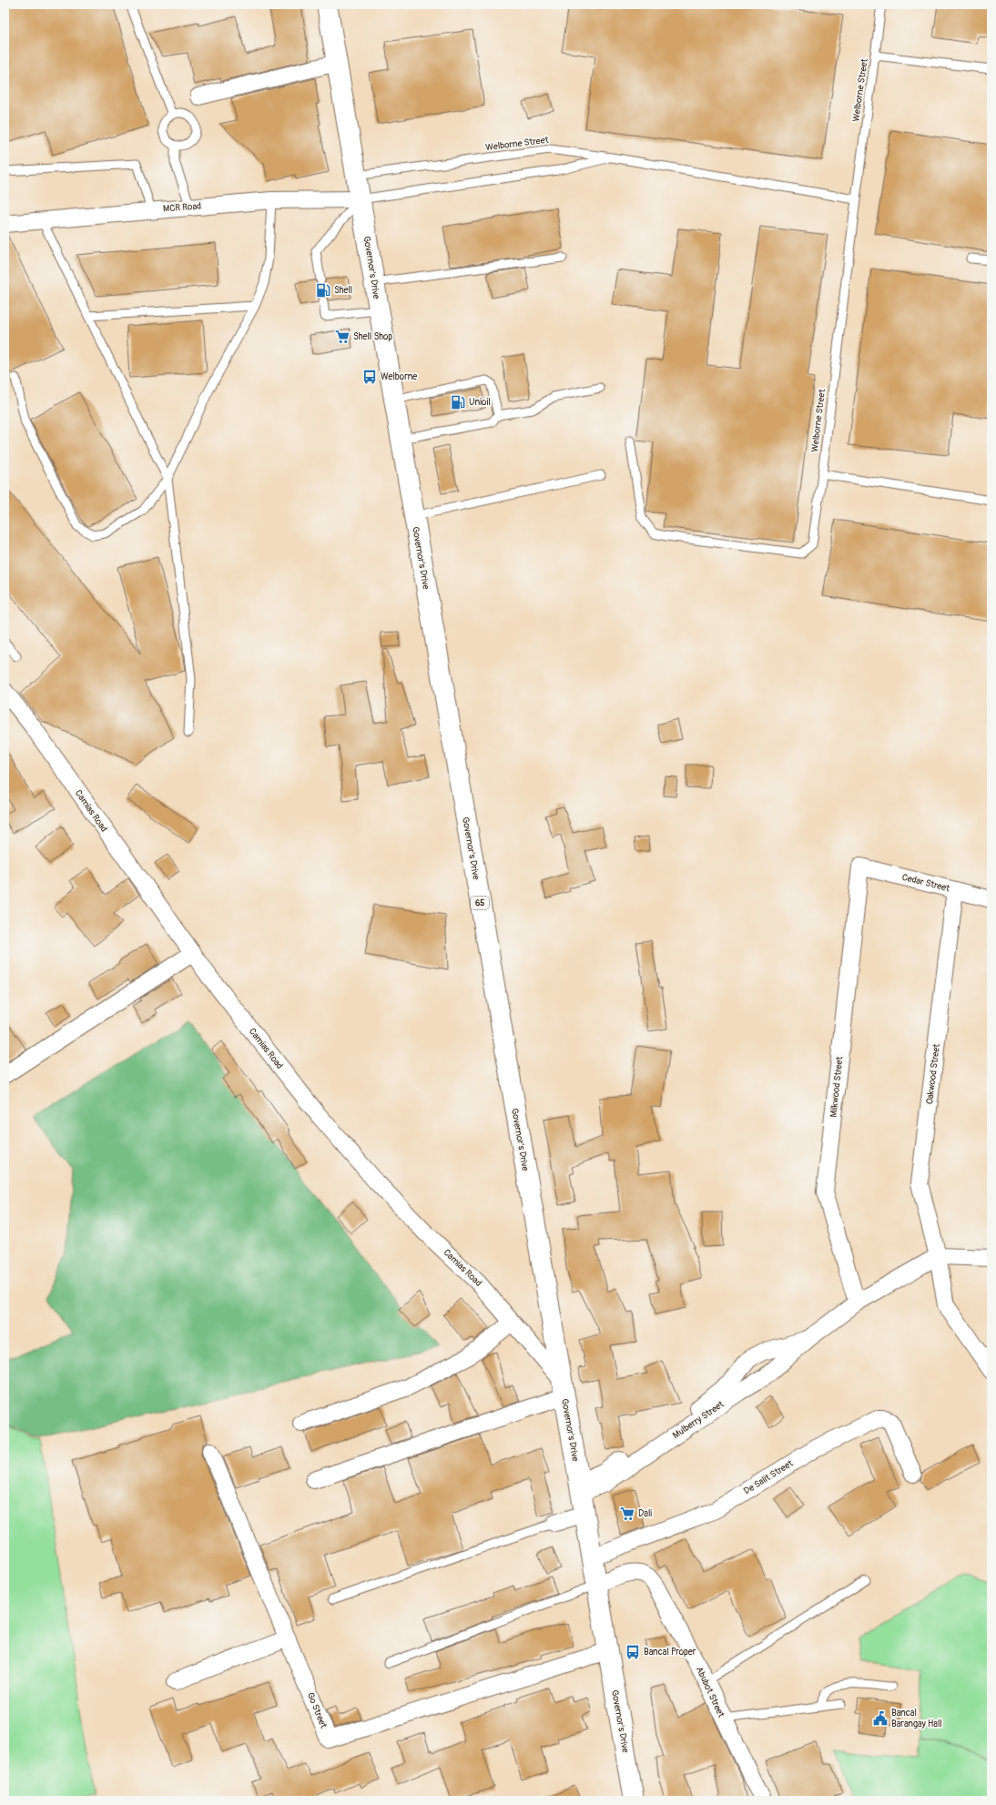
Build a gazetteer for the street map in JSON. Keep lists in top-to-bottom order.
{
  "streets": {
    "highway": ["Governor's Drive", "65"],
    "street": [
      "MCR Road",
      "Camias Road",
      "Cedar Street",
      "Oakwood Street",
      "Milkwood Street",
      "Mulberry Street",
      "De Salit Street",
      "Abubot Street",
      "Go Street"
    ],
    "lane": ["Welborne Street"]
  },
  "crossings": [
    ["Welborne Street", "MCR Road"],
    ["Welborne Street", "Governor's Drive"],
    ["MCR Road", "Governor's Drive"],
    ["Governor's Drive", "Camias Road"],
    ["Governor's Drive", "Mulberry Street"],
    ["Governor's Drive", "De Salit Street"],
    ["Governor's Drive", "Abubot Street"],
    ["Governor's Drive", "Go Street"],
    ["Cedar Street", "Oakwood Street"],
    ["Cedar Street", "Milkwood Street"],
    ["Oakwood Street", "Mulberry Street"],
    ["Milkwood Street", "Mulberry Street"]
  ],
  "places": {
    "fuel station": ["Shell", "Unioil"],
    "supermarket": ["Shell Shop", "Dali"],
    "bus stop": ["Welborne", "Bancal Proper"],
    "public building": ["Bancal Barangay Hall"]
  }
}
